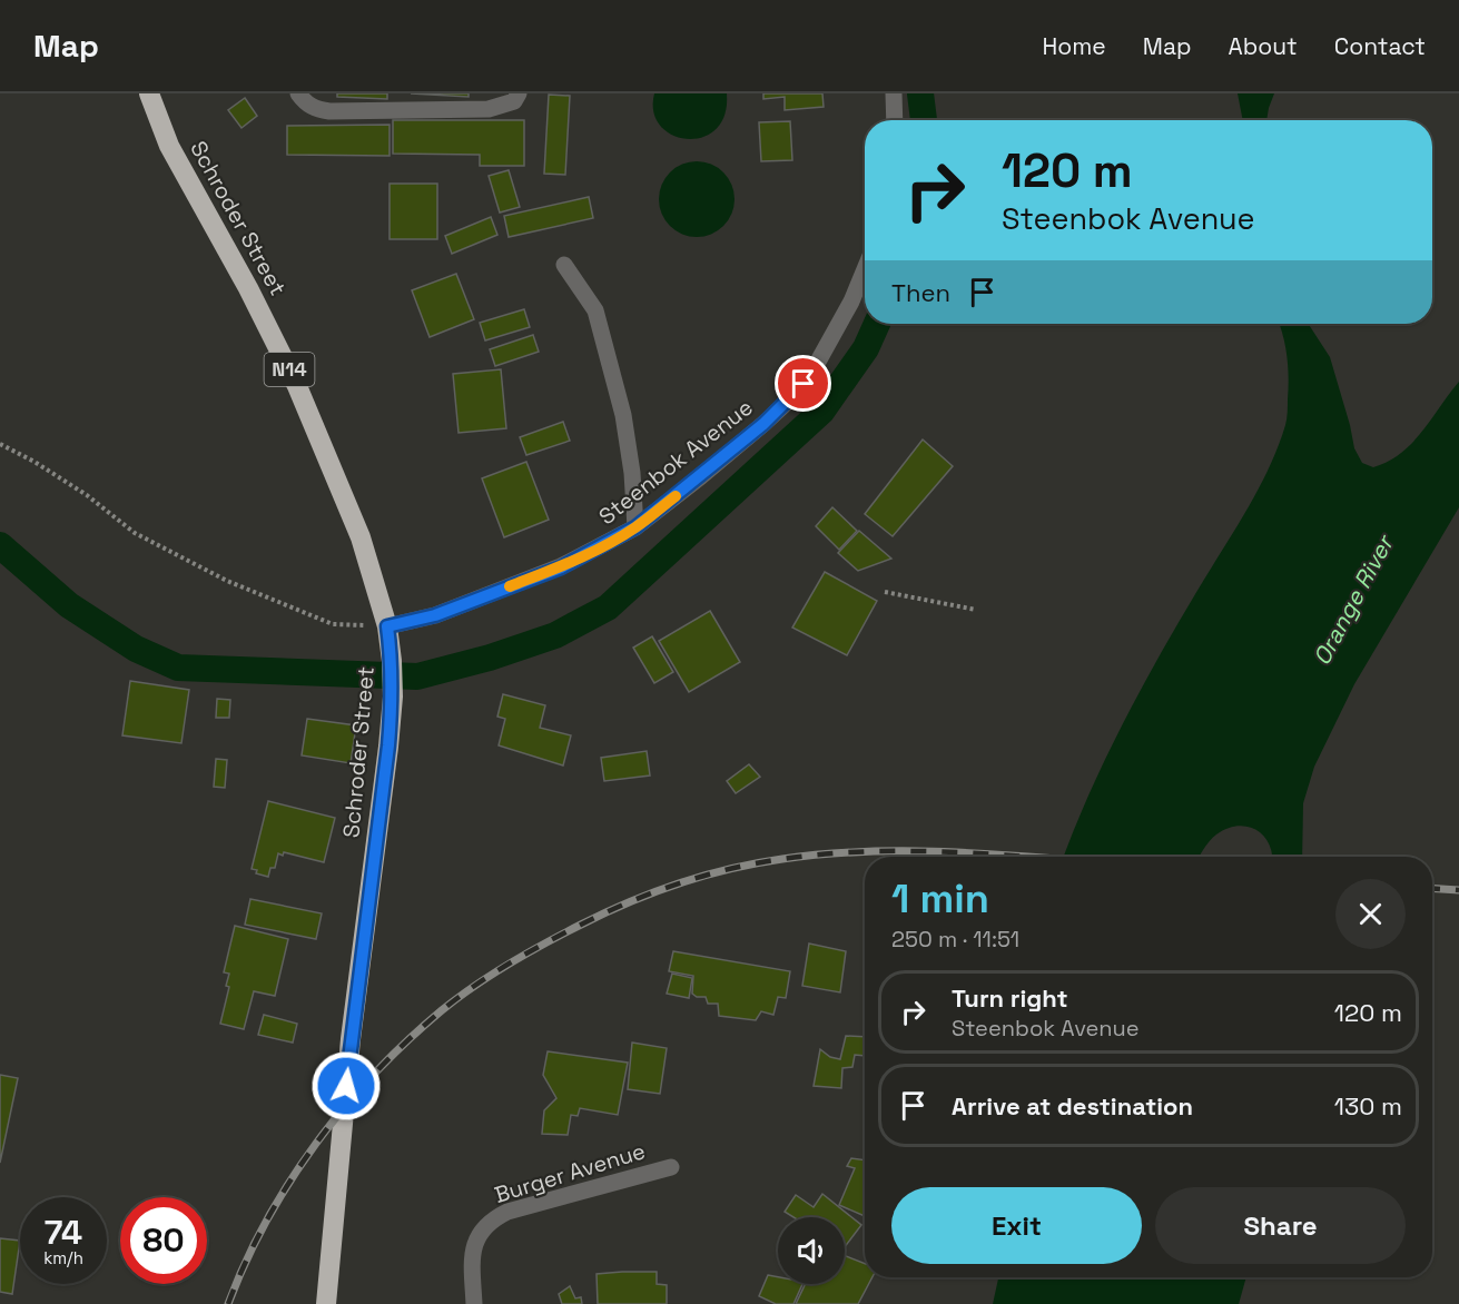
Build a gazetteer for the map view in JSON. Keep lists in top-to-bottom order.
{
  "streets": {
    "highway": ["Schroder Street", "N14"],
    "street": ["Steenbok Avenue", "Burger Avenue"]
  },
  "crossings": [
    ["Schroder Street", "Steenbok Avenue"]
  ],
  "water": ["Orange River"],
  "page": {
    "header": "Map",
    "nav": [
      "Home",
      "Map",
      "About",
      "Contact"
    ],
    "turn": ["120 m", "Steenbok Avenue"],
    "then": "Then",
    "heading": ["1 min", "250 m · 11:51"],
    "list": [
      {
        "name": "Turn right",
        "note": "Steenbok Avenue",
        "value": "120 m"
      },
      {
        "name": "Arrive at destination",
        "value": "130 m"
      }
    ],
    "buttons": ["Exit", "Share"],
    "speed": "74 km/h",
    "limit": "80"
  }
}
